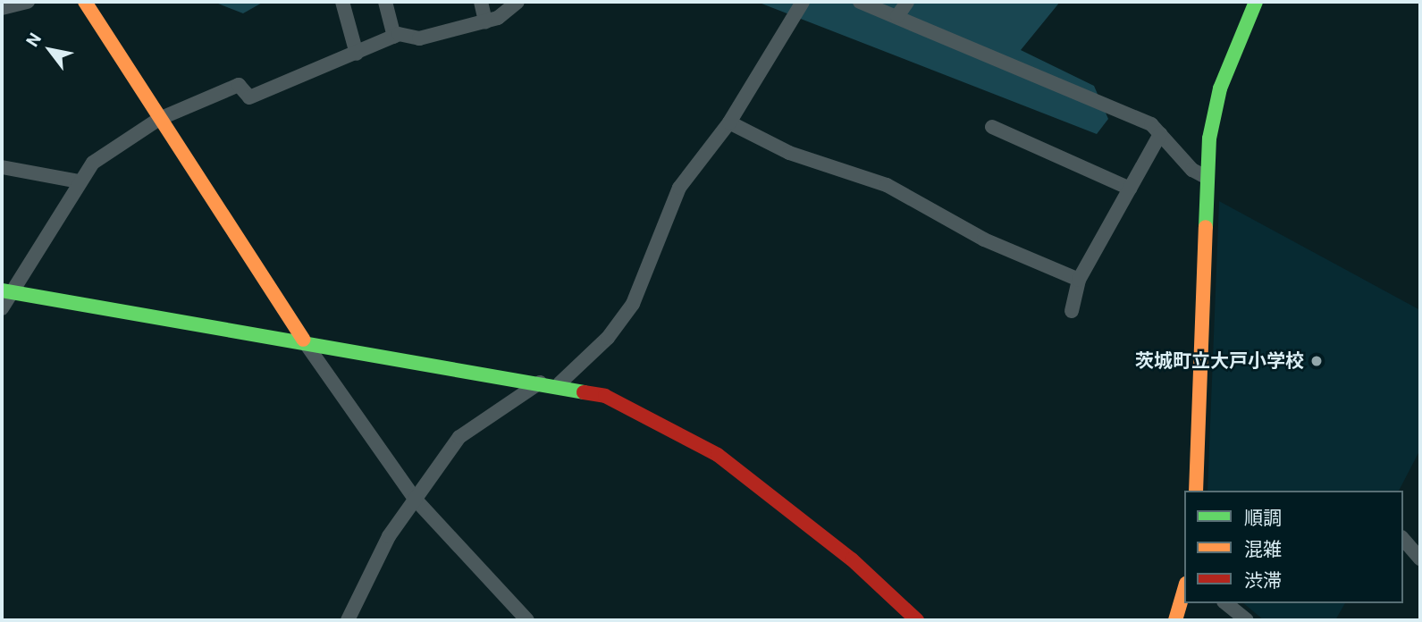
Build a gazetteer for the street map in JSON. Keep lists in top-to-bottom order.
{
  "places": ["茨城町立大戸小学校"],
  "legend": ["順調", "混雑", "渋滞"],
  "north": "top left"
}
